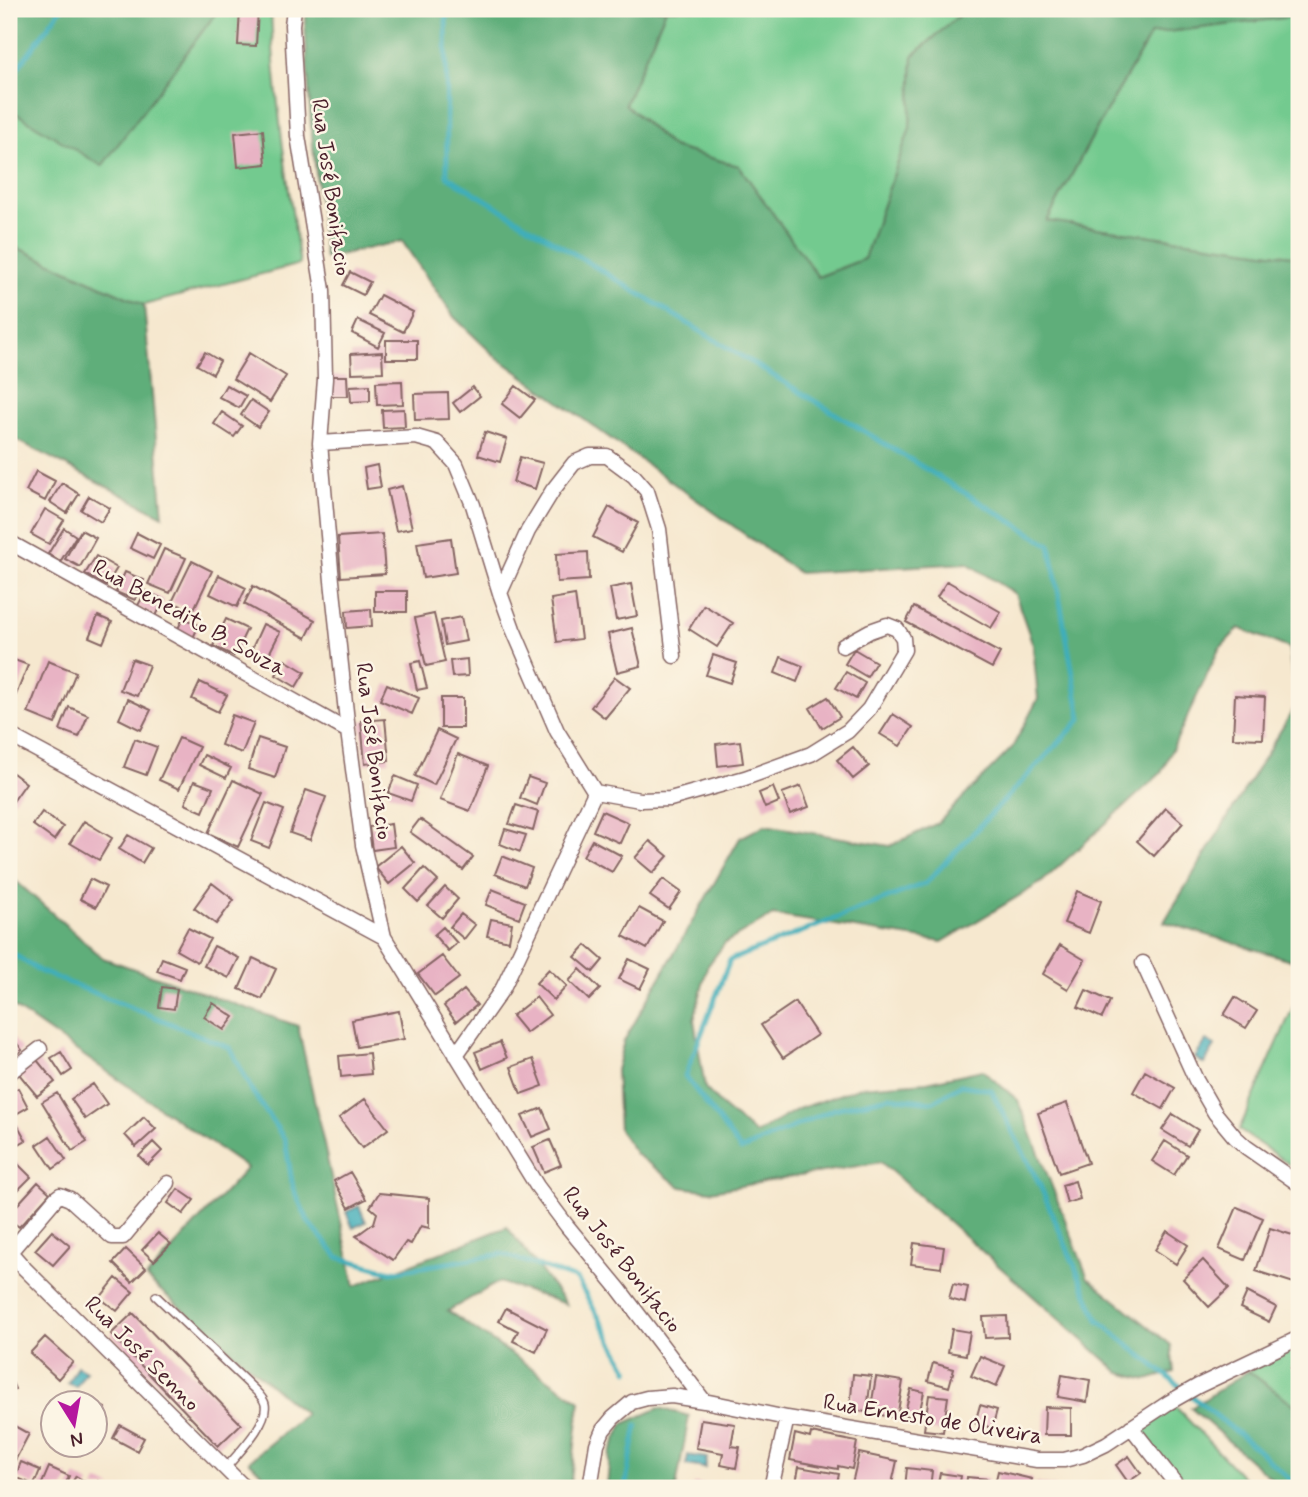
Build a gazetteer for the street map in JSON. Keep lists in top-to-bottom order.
{
  "streets": {
    "street": [
      "Rua José Bonifacio",
      "Rua Benedito B. Souza",
      "Rua José Senno",
      "Rua Ernesto de Oliveira"
    ]
  },
  "crossings": [
    ["Rua José Bonifacio", "Rua Benedito B. Souza"],
    ["Rua José Bonifacio", "Rua Ernesto de Oliveira"]
  ],
  "north": "bottom"
}
